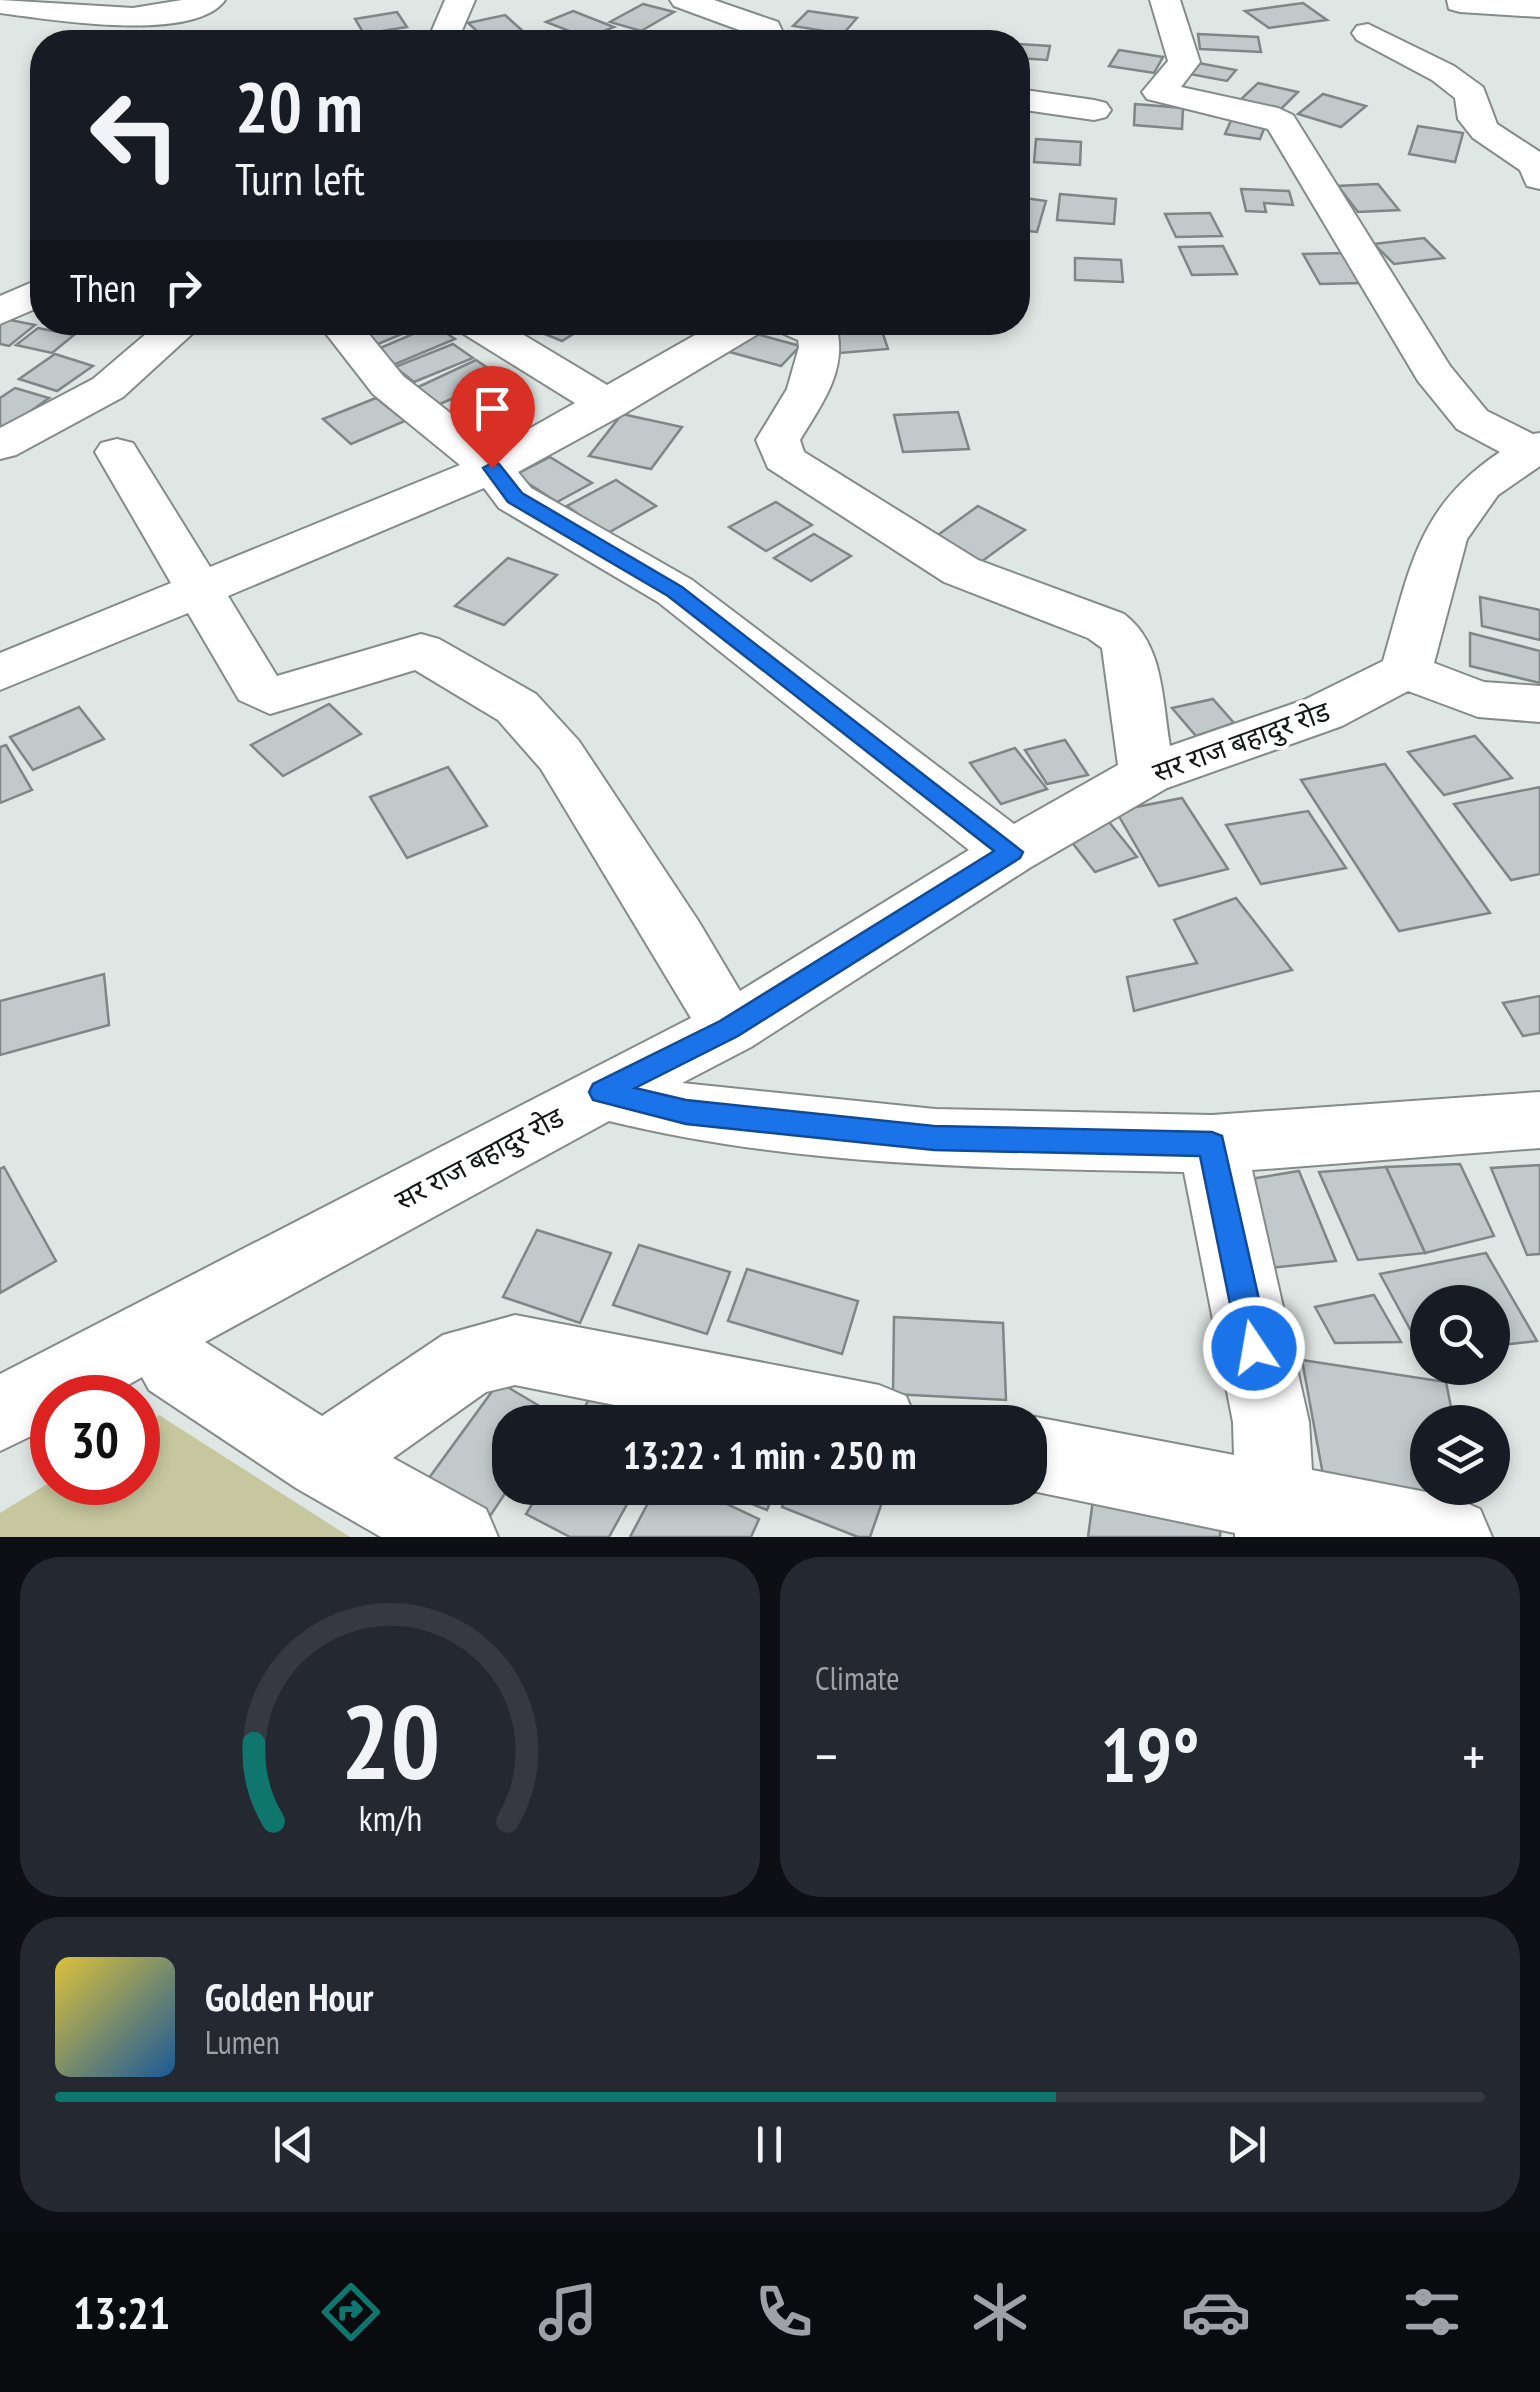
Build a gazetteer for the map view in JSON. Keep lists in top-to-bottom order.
{
  "streets": {
    "street": ["सर राज बहादुर रोड"]
  },
  "page": {
    "turn": ["20 m", "Turn left"],
    "then": "Then",
    "limit": "30",
    "trip": "13:22 · 1 min · 250 m",
    "tile": "Climate",
    "heat": ["−", "19°", "+"],
    "song": ["Golden Hour", "Lumen"],
    "tabs": "13:21",
    "gauge": ["20", "km/h"]
  }
}
